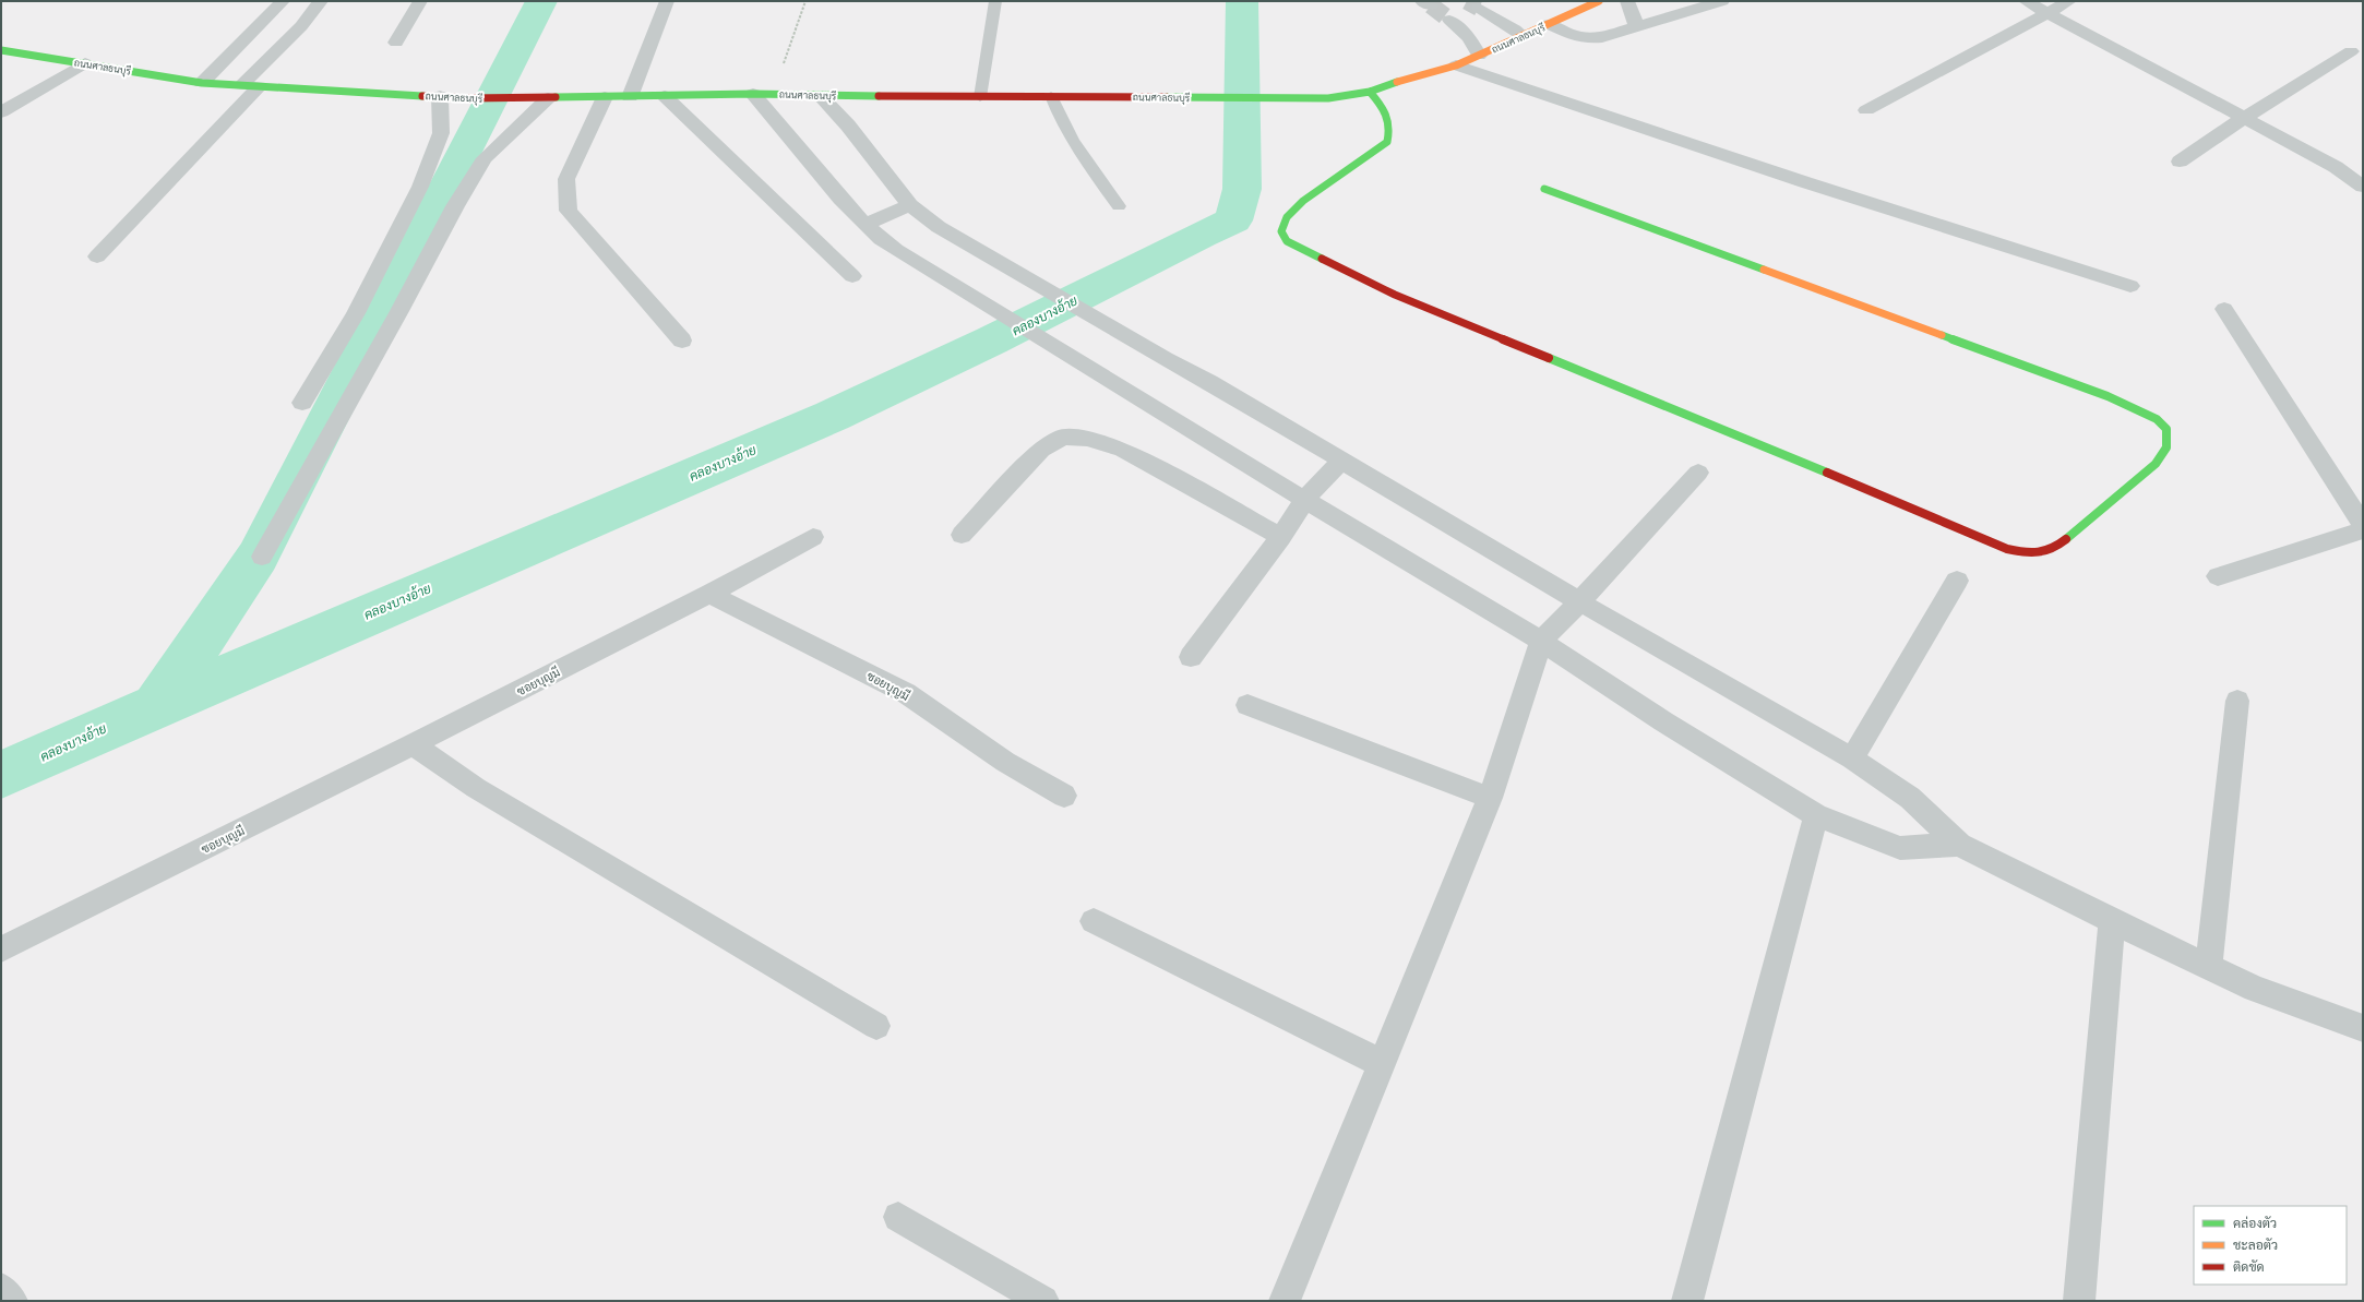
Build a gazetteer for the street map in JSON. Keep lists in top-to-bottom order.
{
  "streets": {
    "street": ["ถนนศาลธนบุรี", "ซอยบุญมี"]
  },
  "water": ["คลองบางอ้าย"],
  "legend": ["คล่องตัว", "ชะลอตัว", "ติดขัด"]
}
